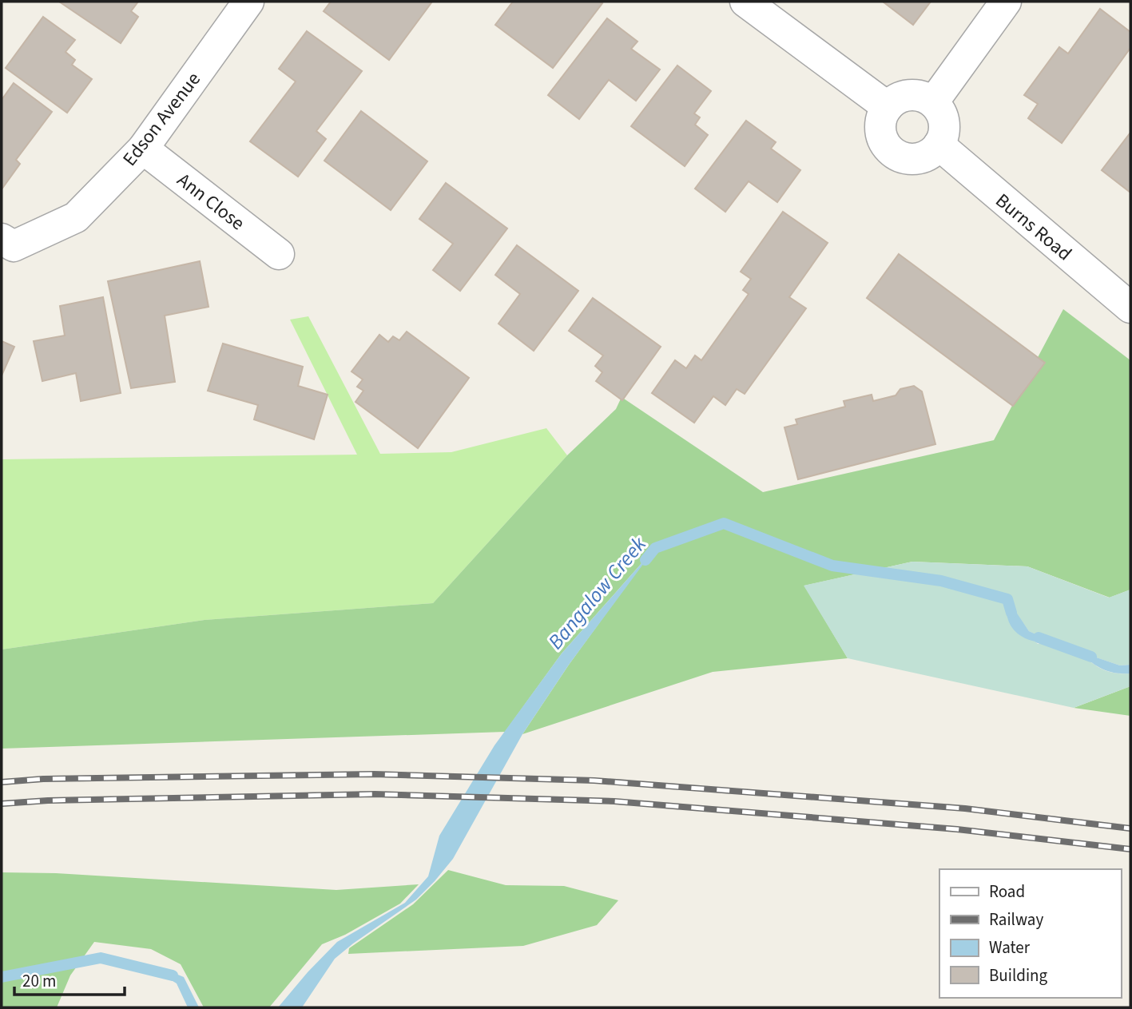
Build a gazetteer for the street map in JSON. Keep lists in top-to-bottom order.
{
  "streets": {
    "street": ["Edson Avenue", "Ann Close", "Burns Road"]
  },
  "crossings": [
    ["Edson Avenue", "Ann Close"]
  ],
  "water": ["Bangalow Creek"],
  "legend": [
    "Road",
    "Railway",
    "Water",
    "Building"
  ],
  "scale_bar": "20 m"
}
